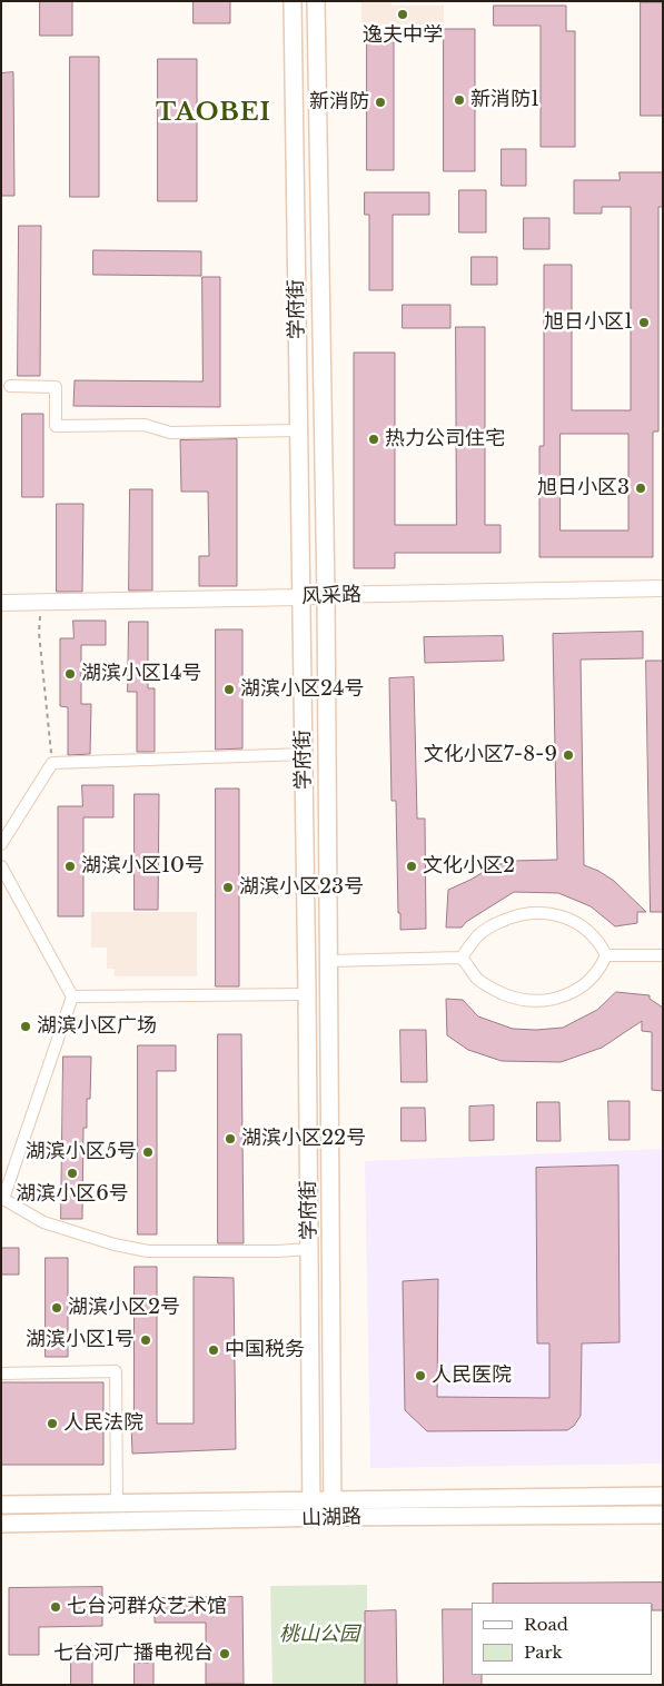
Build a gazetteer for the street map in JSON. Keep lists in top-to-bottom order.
{
  "streets": {
    "main road": ["学府街", "风采路", "山湖路"]
  },
  "crossings": [
    ["学府街", "风采路"],
    ["学府街", "山湖路"]
  ],
  "districts": ["TAOBEI"],
  "parks": ["桃山公园"],
  "places": [
    "逸夫中学",
    "新消防1",
    "新消防",
    "旭日小区1",
    "热力公司住宅",
    "旭日小区3",
    "湖滨小区14号",
    "湖滨小区24号",
    "文化小区7-8-9",
    "湖滨小区10号",
    "文化小区2",
    "湖滨小区23号",
    "湖滨小区广场",
    "湖滨小区22号",
    "湖滨小区5号",
    "湖滨小区6号",
    "湖滨小区2号",
    "湖滨小区1号",
    "中国税务",
    "人民医院",
    "人民法院",
    "七台河群众艺术馆",
    "七台河广播电视台"
  ],
  "legend": ["Road", "Park"]
}
